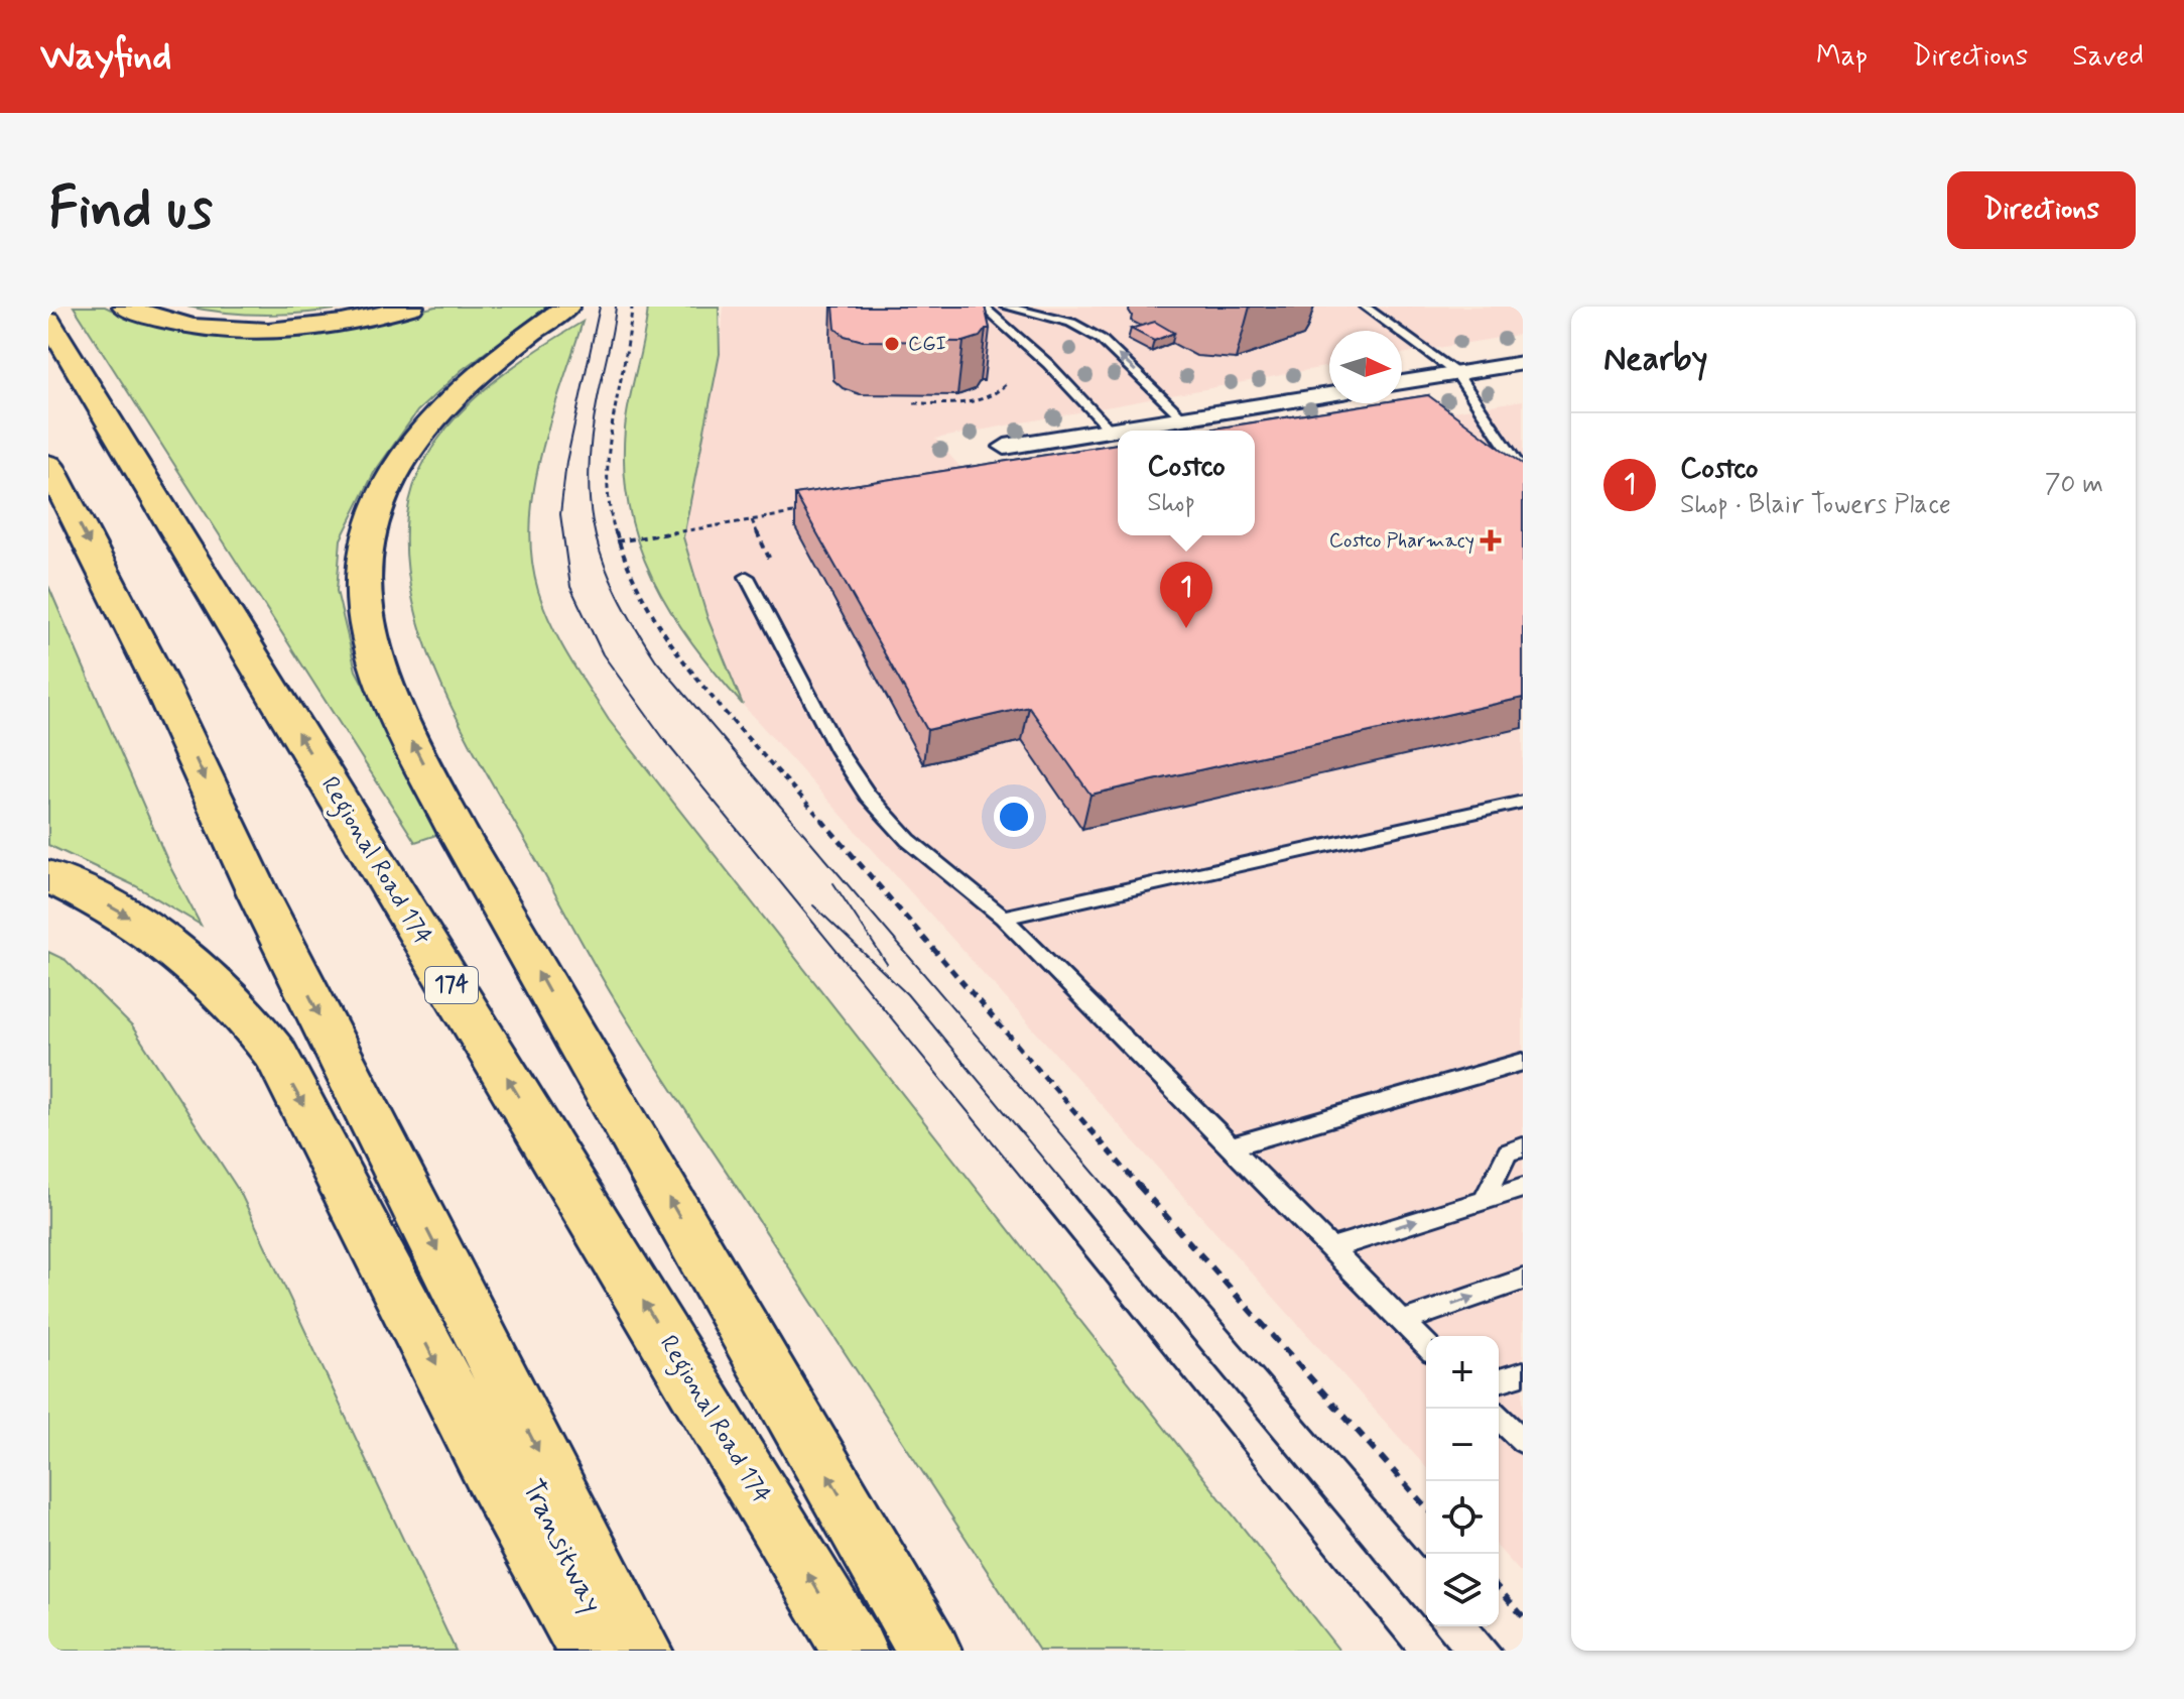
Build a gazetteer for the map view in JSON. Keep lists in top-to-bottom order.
{
  "streets": {
    "highway": ["Regional Road 174", "174"],
    "lane": ["Transitway"]
  },
  "places": {
    "other": ["CGI"],
    "health": ["Costco Pharmacy"]
  },
  "north": "right",
  "page": {
    "header": "Wayfind",
    "nav": ["Map", "Directions", "Saved"],
    "buttons": "Directions",
    "title": "Find us",
    "heading": "Nearby",
    "list": [
      {
        "mark": "1",
        "name": "Costco",
        "note": "Shop · Blair Towers Place",
        "value": "70 m"
      }
    ],
    "popup": ["Costco", "Shop"],
    "pins": "1",
    "map_buttons": ["+", "−"]
  }
}
